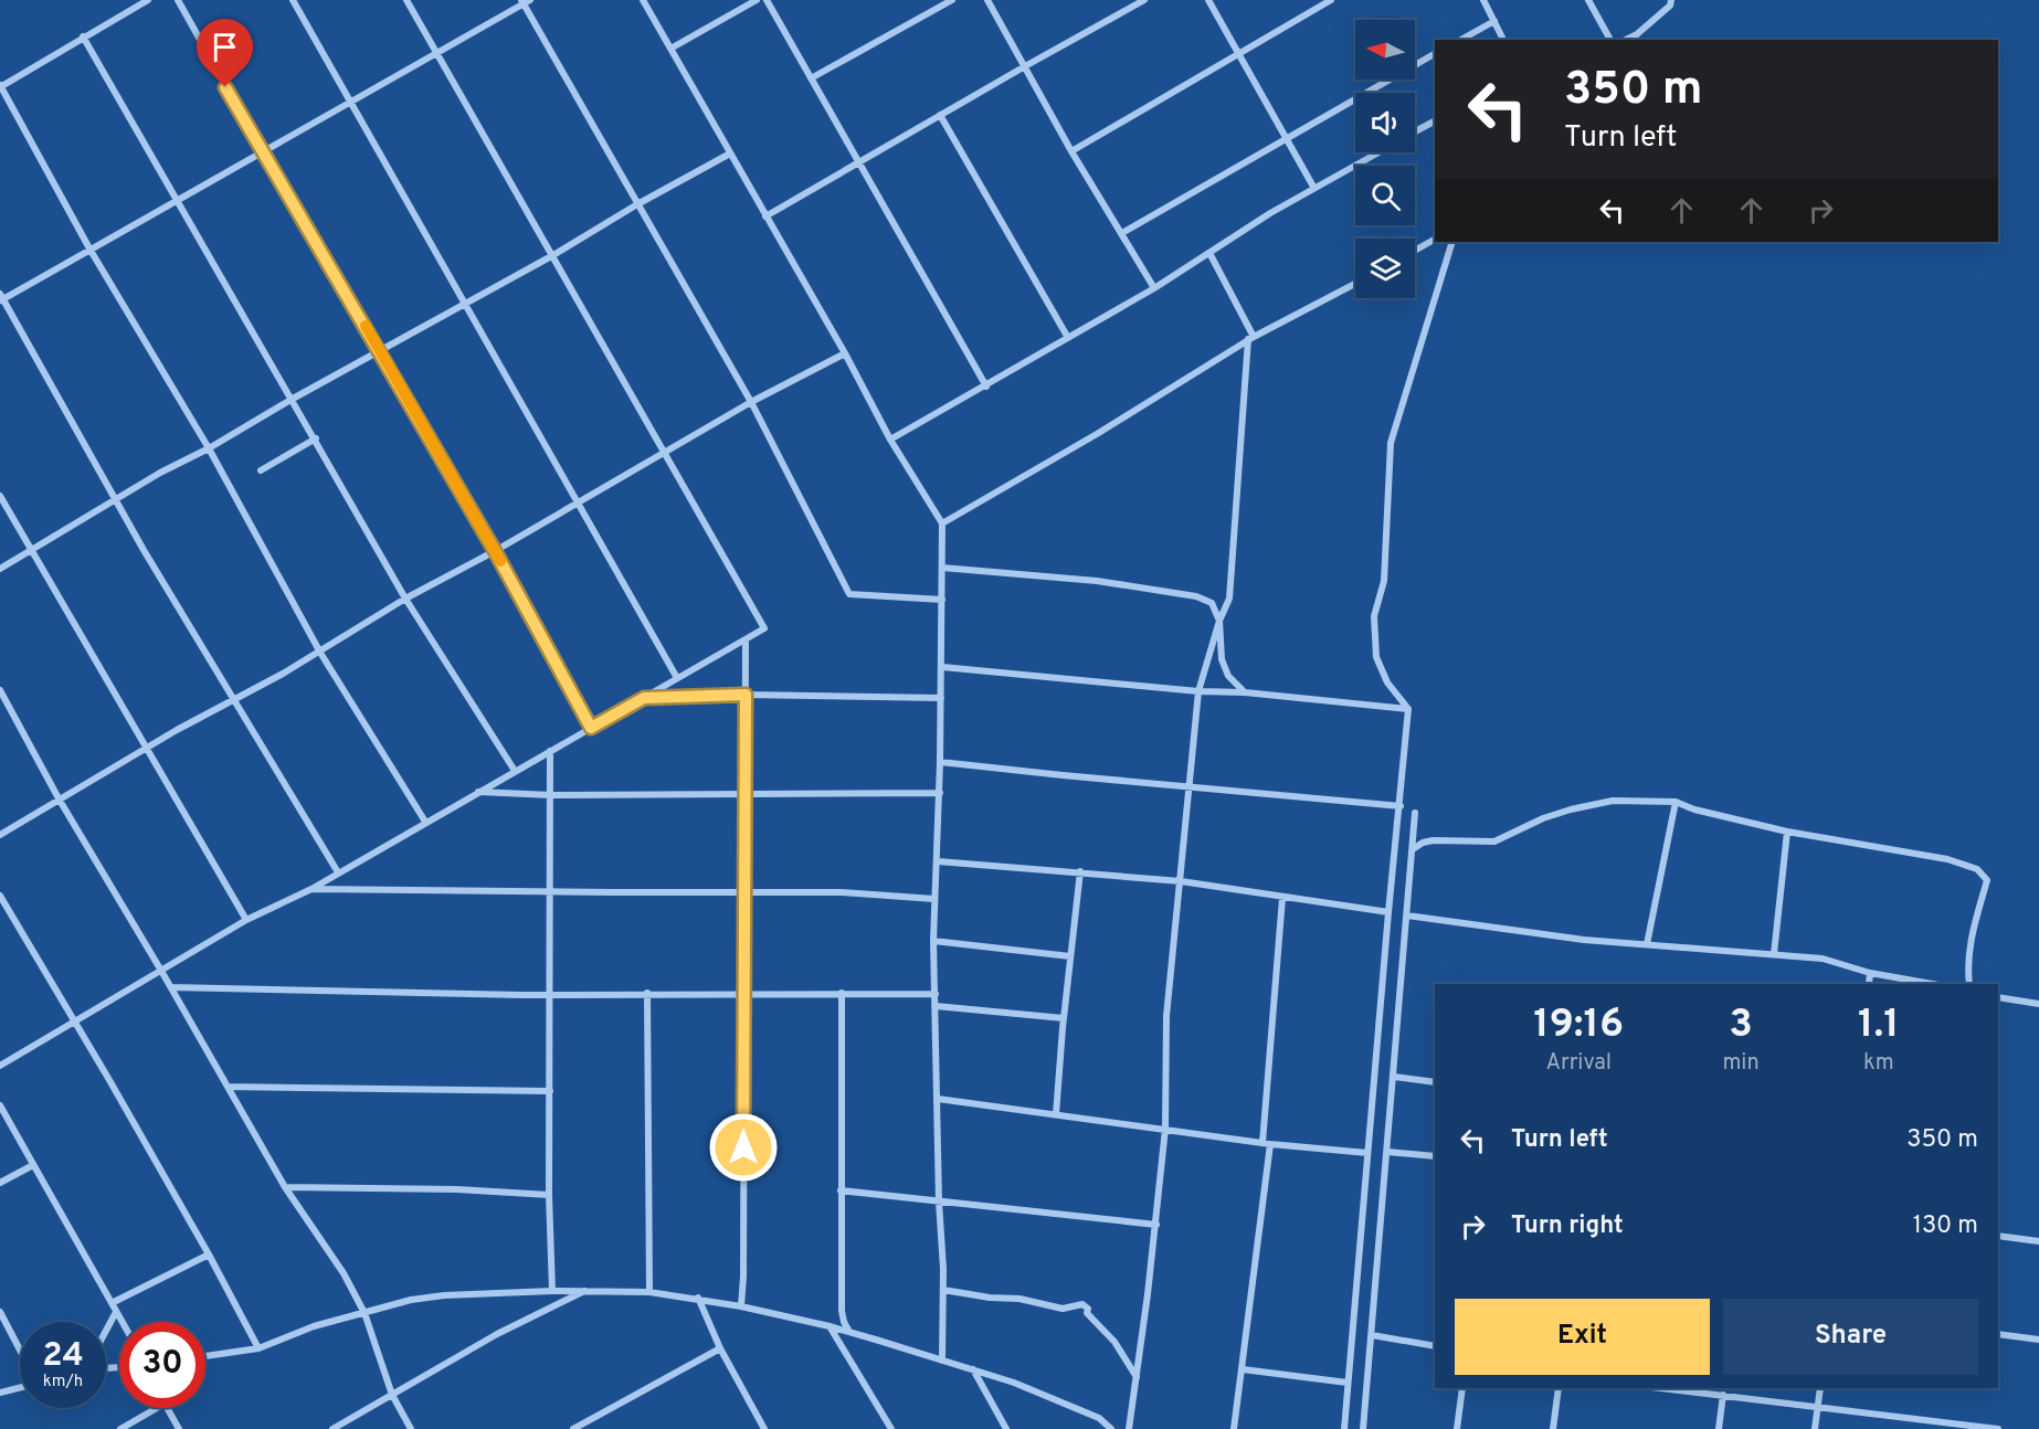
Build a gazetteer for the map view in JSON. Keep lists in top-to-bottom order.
{
  "north": "left",
  "page": {
    "turn": ["350 m", "Turn left"],
    "eta": [
      "19:16",
      "Arrival",
      "3",
      "min",
      "1.1",
      "km"
    ],
    "list": [
      {
        "name": "Turn left",
        "value": "350 m"
      },
      {
        "name": "Turn right",
        "value": "130 m"
      }
    ],
    "buttons": ["Exit", "Share"],
    "speed": "24 km/h",
    "limit": "30"
  }
}
